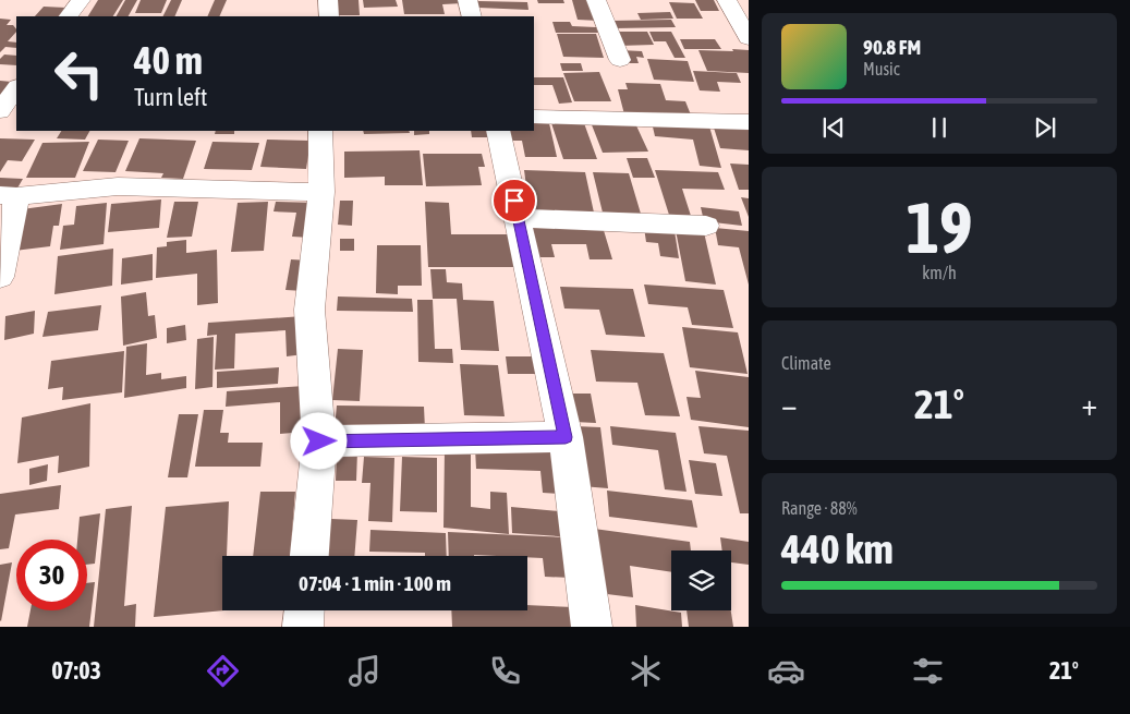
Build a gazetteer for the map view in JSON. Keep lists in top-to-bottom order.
{
  "page": {
    "turn": ["40 m", "Turn left"],
    "song": ["90.8 FM", "Music"],
    "tile": [
      ["19", "km/h"],
      "Climate",
      ["Range · 88%", "440 km"]
    ],
    "heat": ["−", "21°", "+"],
    "limit": "30",
    "trip": "07:04 · 1 min · 100 m",
    "tabs": ["07:03", "21°"]
  }
}
